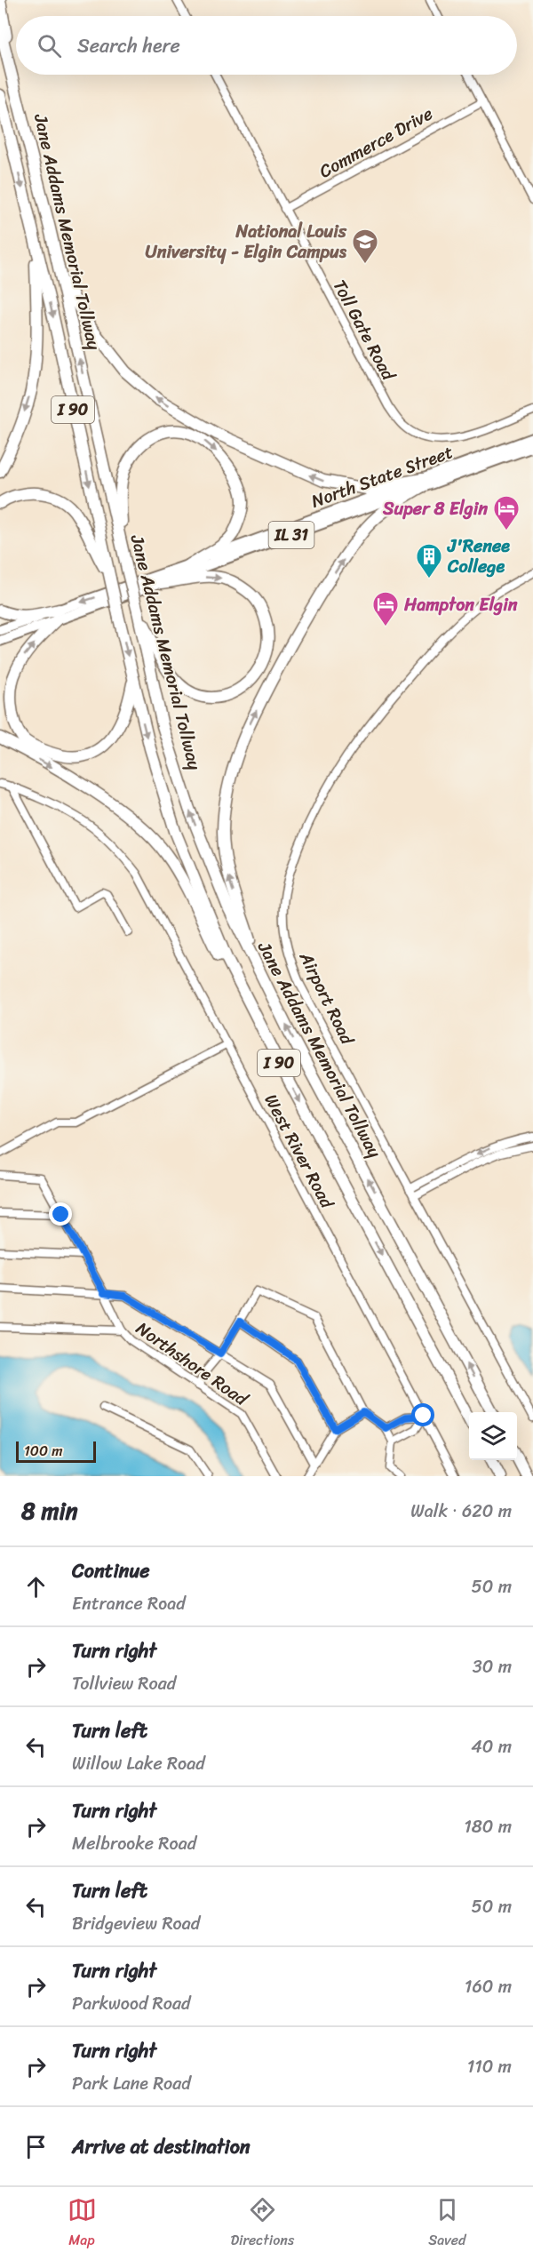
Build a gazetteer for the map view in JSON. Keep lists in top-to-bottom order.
{
  "streets": {
    "highway": ["Jane Addams Memorial Tollway", "I 90"],
    "main road": ["North State Street", "IL 31"],
    "street": [
      "Commerce Drive",
      "Toll Gate Road",
      "Airport Road",
      "West River Road",
      "Northshore Road"
    ]
  },
  "crossings": [
    ["Commerce Drive", "Toll Gate Road"]
  ],
  "places": {
    "school or university": ["National Louis University - Elgin Campus"],
    "hotel": ["Super 8 Elgin", "Hampton Elgin"],
    "building": ["J'Renee College"]
  },
  "scale_bar": "100 m",
  "page": {
    "search": "Search here",
    "scale": "100 m",
    "heading": ["8 min", "Walk · 620 m"],
    "list": [
      ["Continue", "Entrance Road", "50 m"],
      ["Turn right", "Tollview Road", "30 m"],
      ["Turn left", "Willow Lake Road", "40 m"],
      ["Turn right", "Melbrooke Road", "180 m"],
      ["Turn left", "Bridgeview Road", "50 m"],
      ["Turn right", "Parkwood Road", "160 m"],
      ["Turn right", "Park Lane Road", "110 m"],
      "Arrive at destination"
    ],
    "nav": ["Map", "Directions", "Saved"]
  }
}
